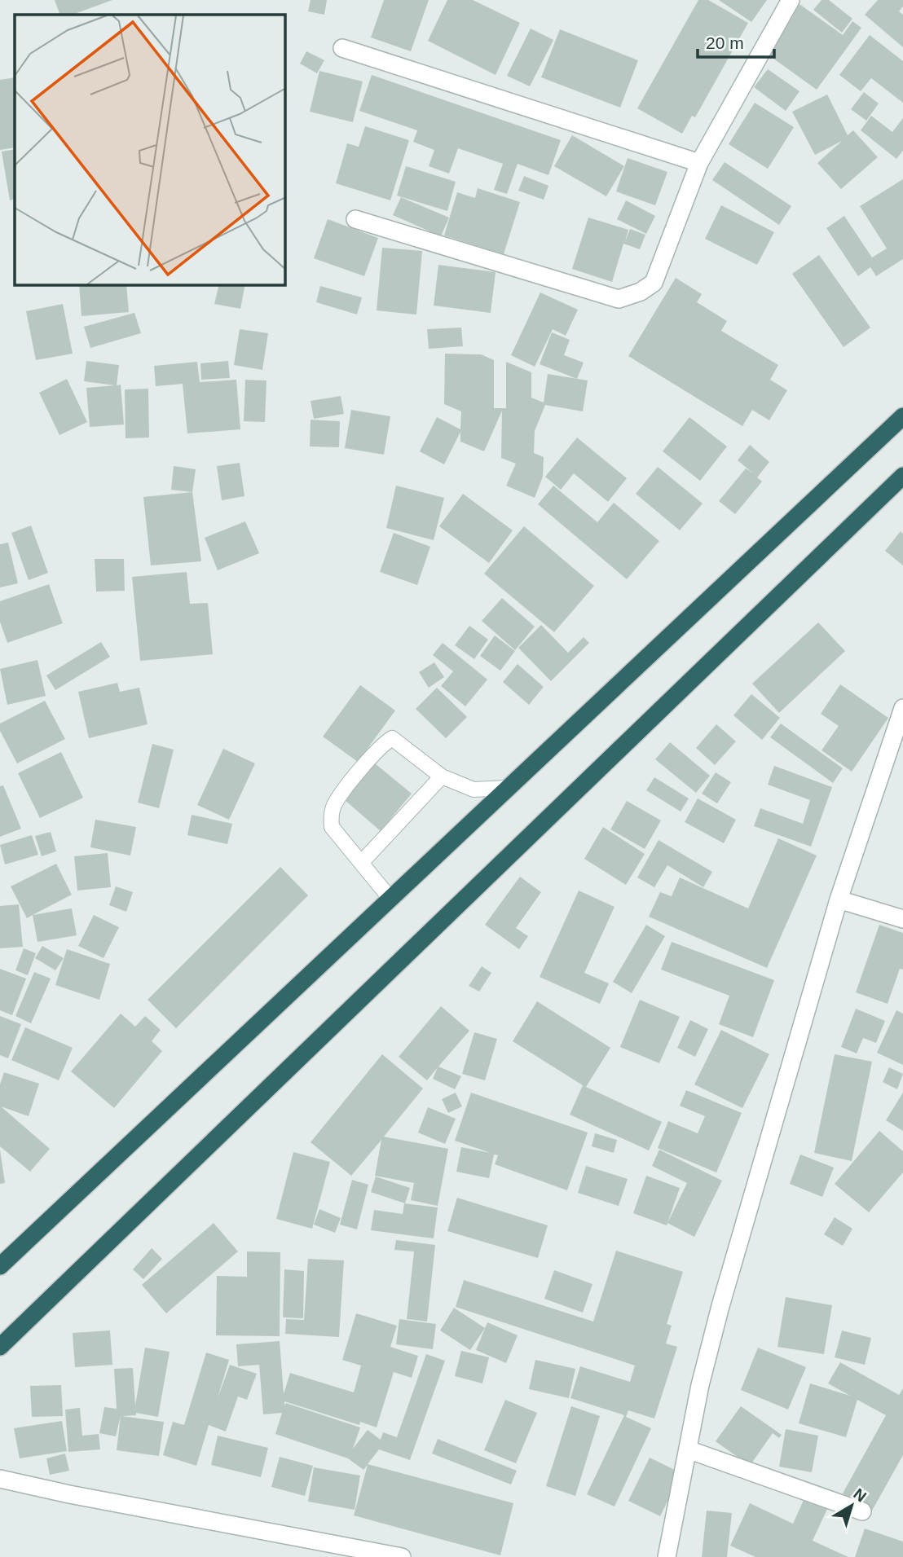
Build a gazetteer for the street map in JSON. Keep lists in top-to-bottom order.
{
  "scale_bar": "20 m",
  "north": "top right"
}
